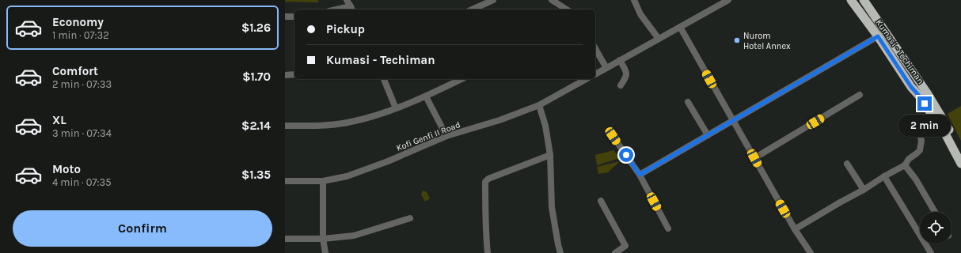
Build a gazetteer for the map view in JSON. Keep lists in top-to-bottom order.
{
  "streets": {
    "highway": ["Kumasi - Techiman"],
    "street": ["Kofi Genfi II Road"]
  },
  "places": ["Nurom Hotel Annex"],
  "page": {
    "list": [
      {
        "name": "Economy",
        "note": "1 min · 07:32",
        "value": "$1.26"
      },
      {
        "name": "Comfort",
        "note": "2 min · 07:33",
        "value": "$1.70"
      },
      {
        "name": "XL",
        "note": "3 min · 07:34",
        "value": "$2.14"
      },
      {
        "name": "Moto",
        "note": "4 min · 07:35",
        "value": "$1.35"
      }
    ],
    "banner": ["Pickup", "Kumasi - Techiman"],
    "bubble": "2 min",
    "buttons": "Confirm"
  }
}
